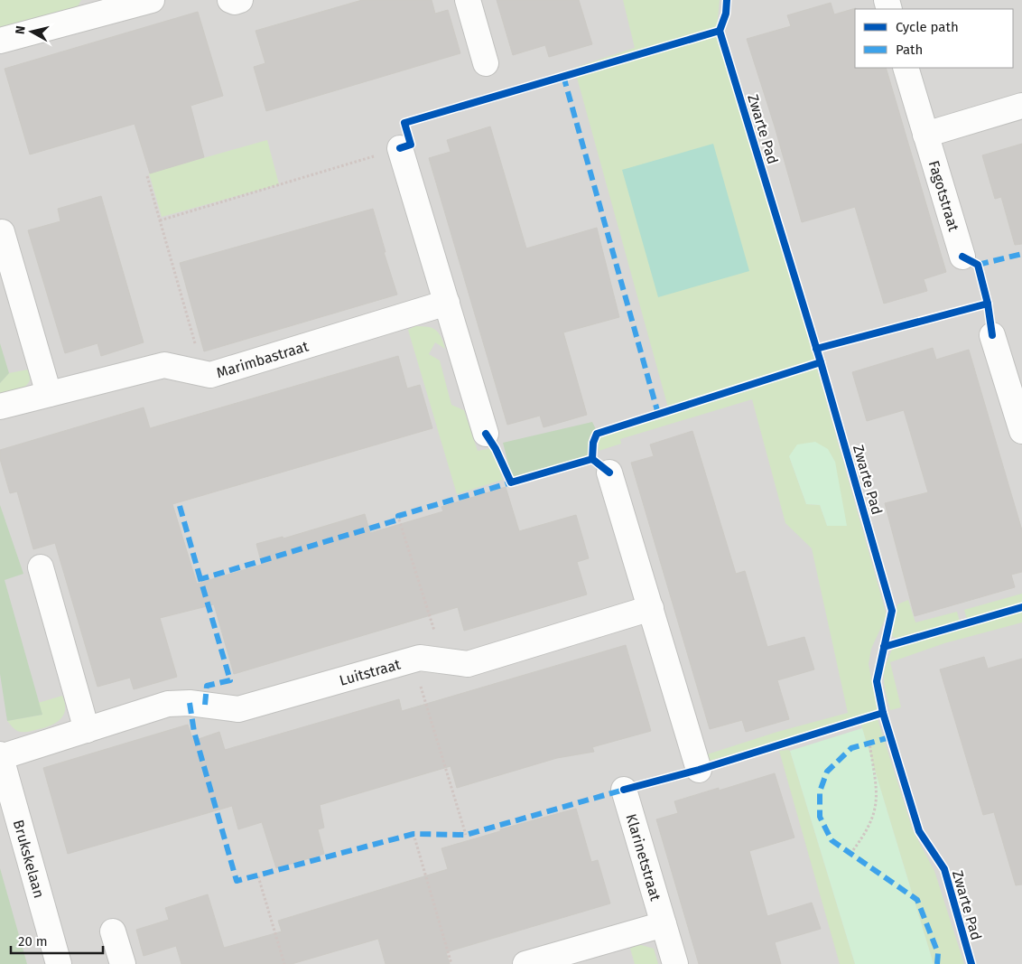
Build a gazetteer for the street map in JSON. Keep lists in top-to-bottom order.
{
  "streets": {
    "street": [
      "Fagotstraat",
      "Marimbastraat",
      "Luitstraat",
      "Klarinetstraat",
      "Brukskelaan"
    ],
    "cycle path": ["Zwarte Pad"]
  },
  "crossings": [
    ["Luitstraat", "Brukskelaan"]
  ],
  "legend": ["Cycle path", "Path"],
  "scale_bar": "20 m",
  "north": "left"
}
